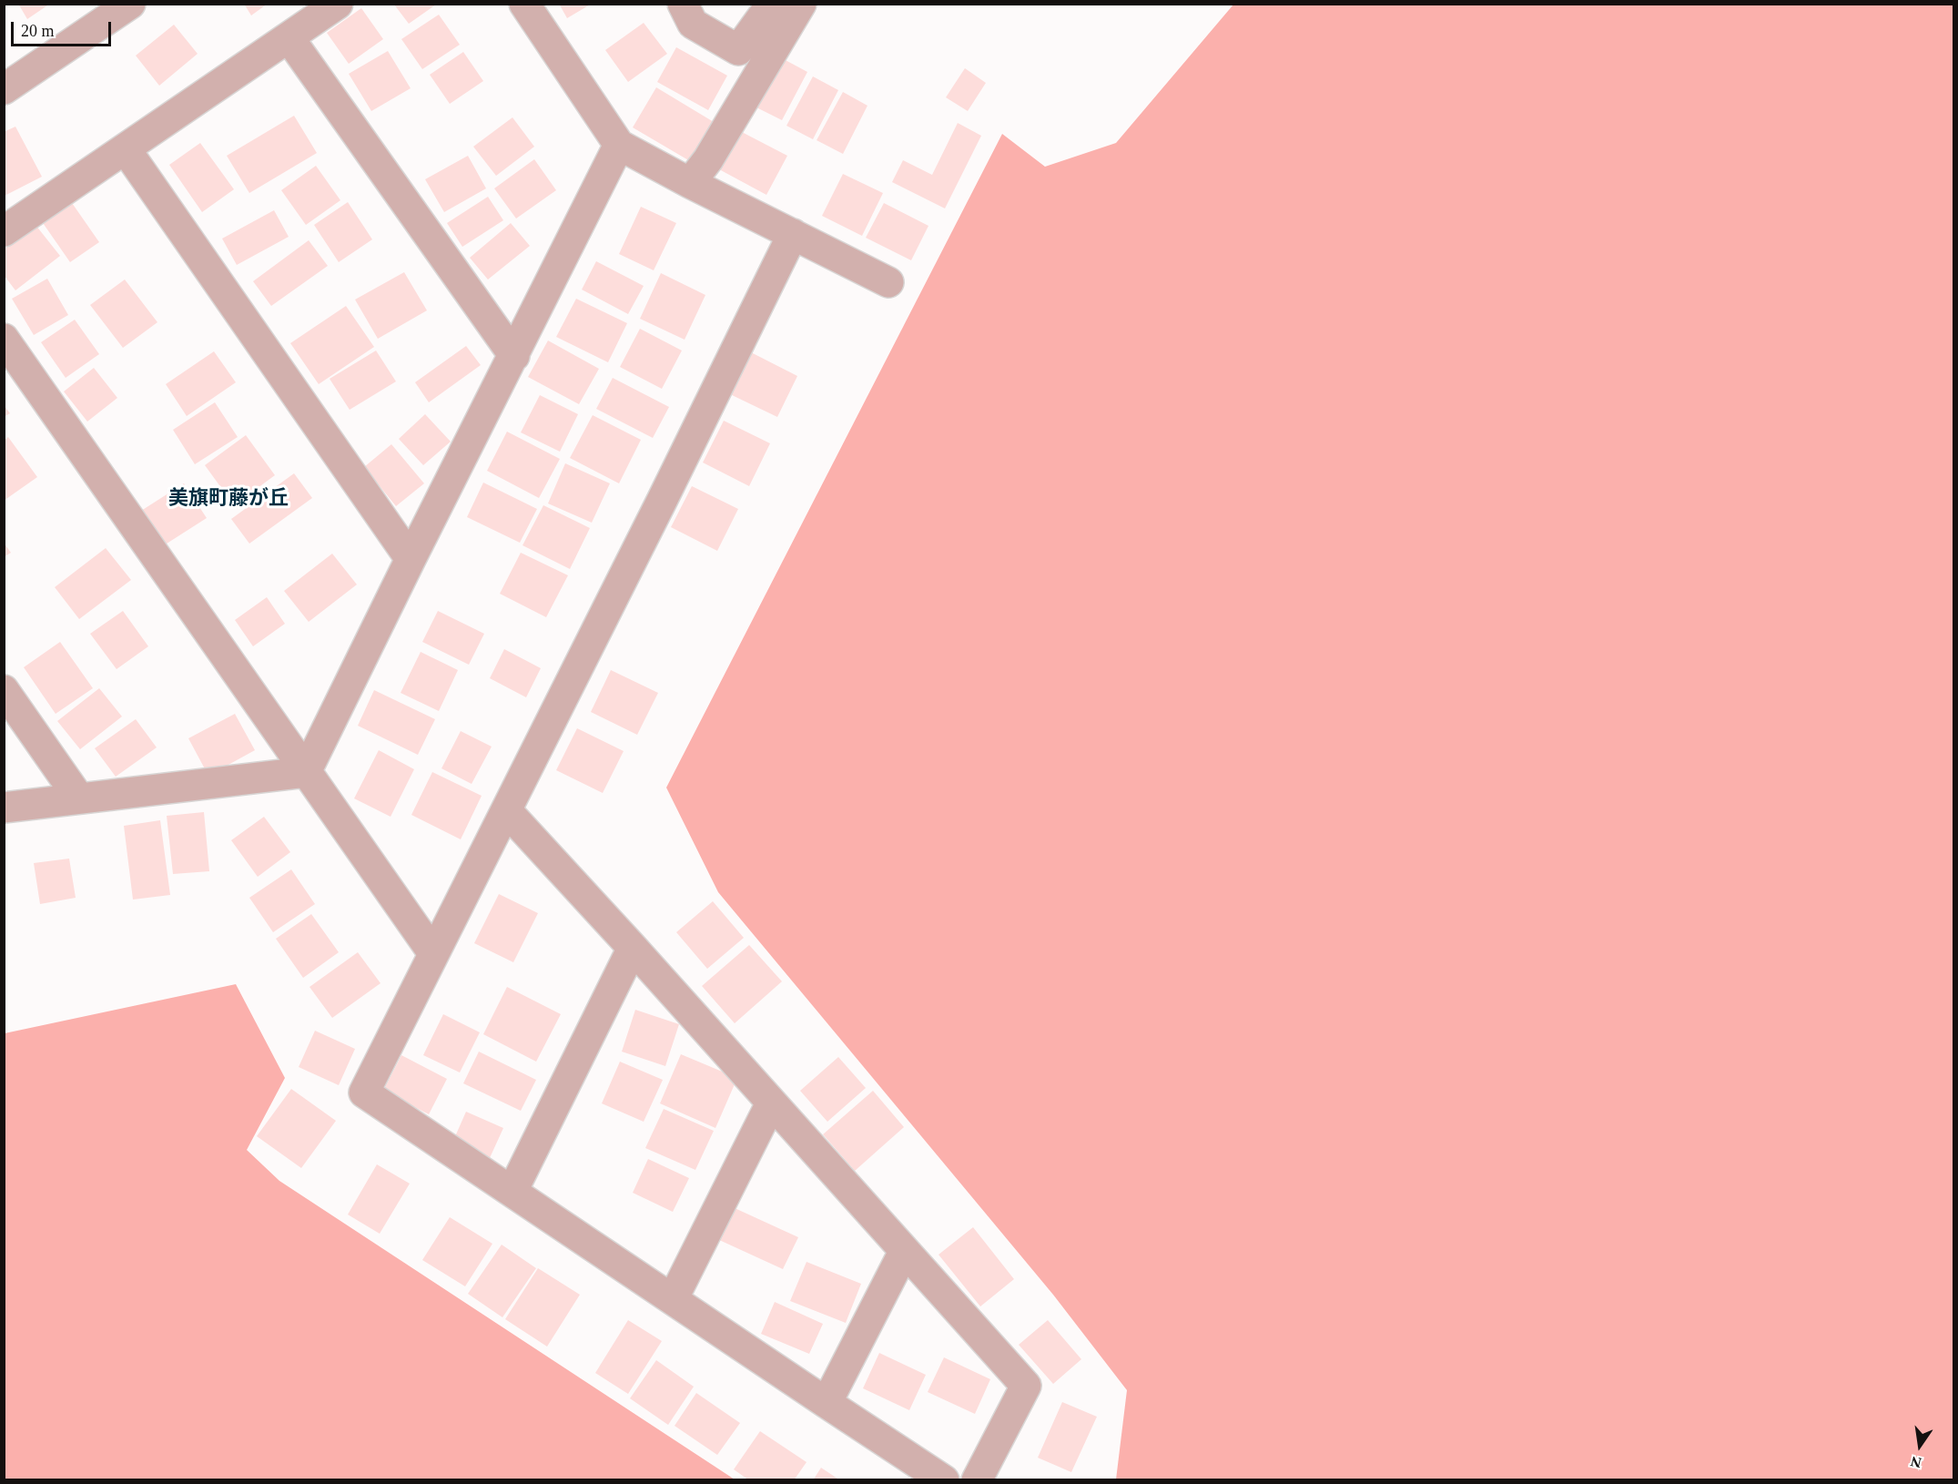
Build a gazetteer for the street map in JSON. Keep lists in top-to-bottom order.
{
  "districts": ["美旗町藤が丘"],
  "scale_bar": "20 m",
  "north": "bottom"
}
